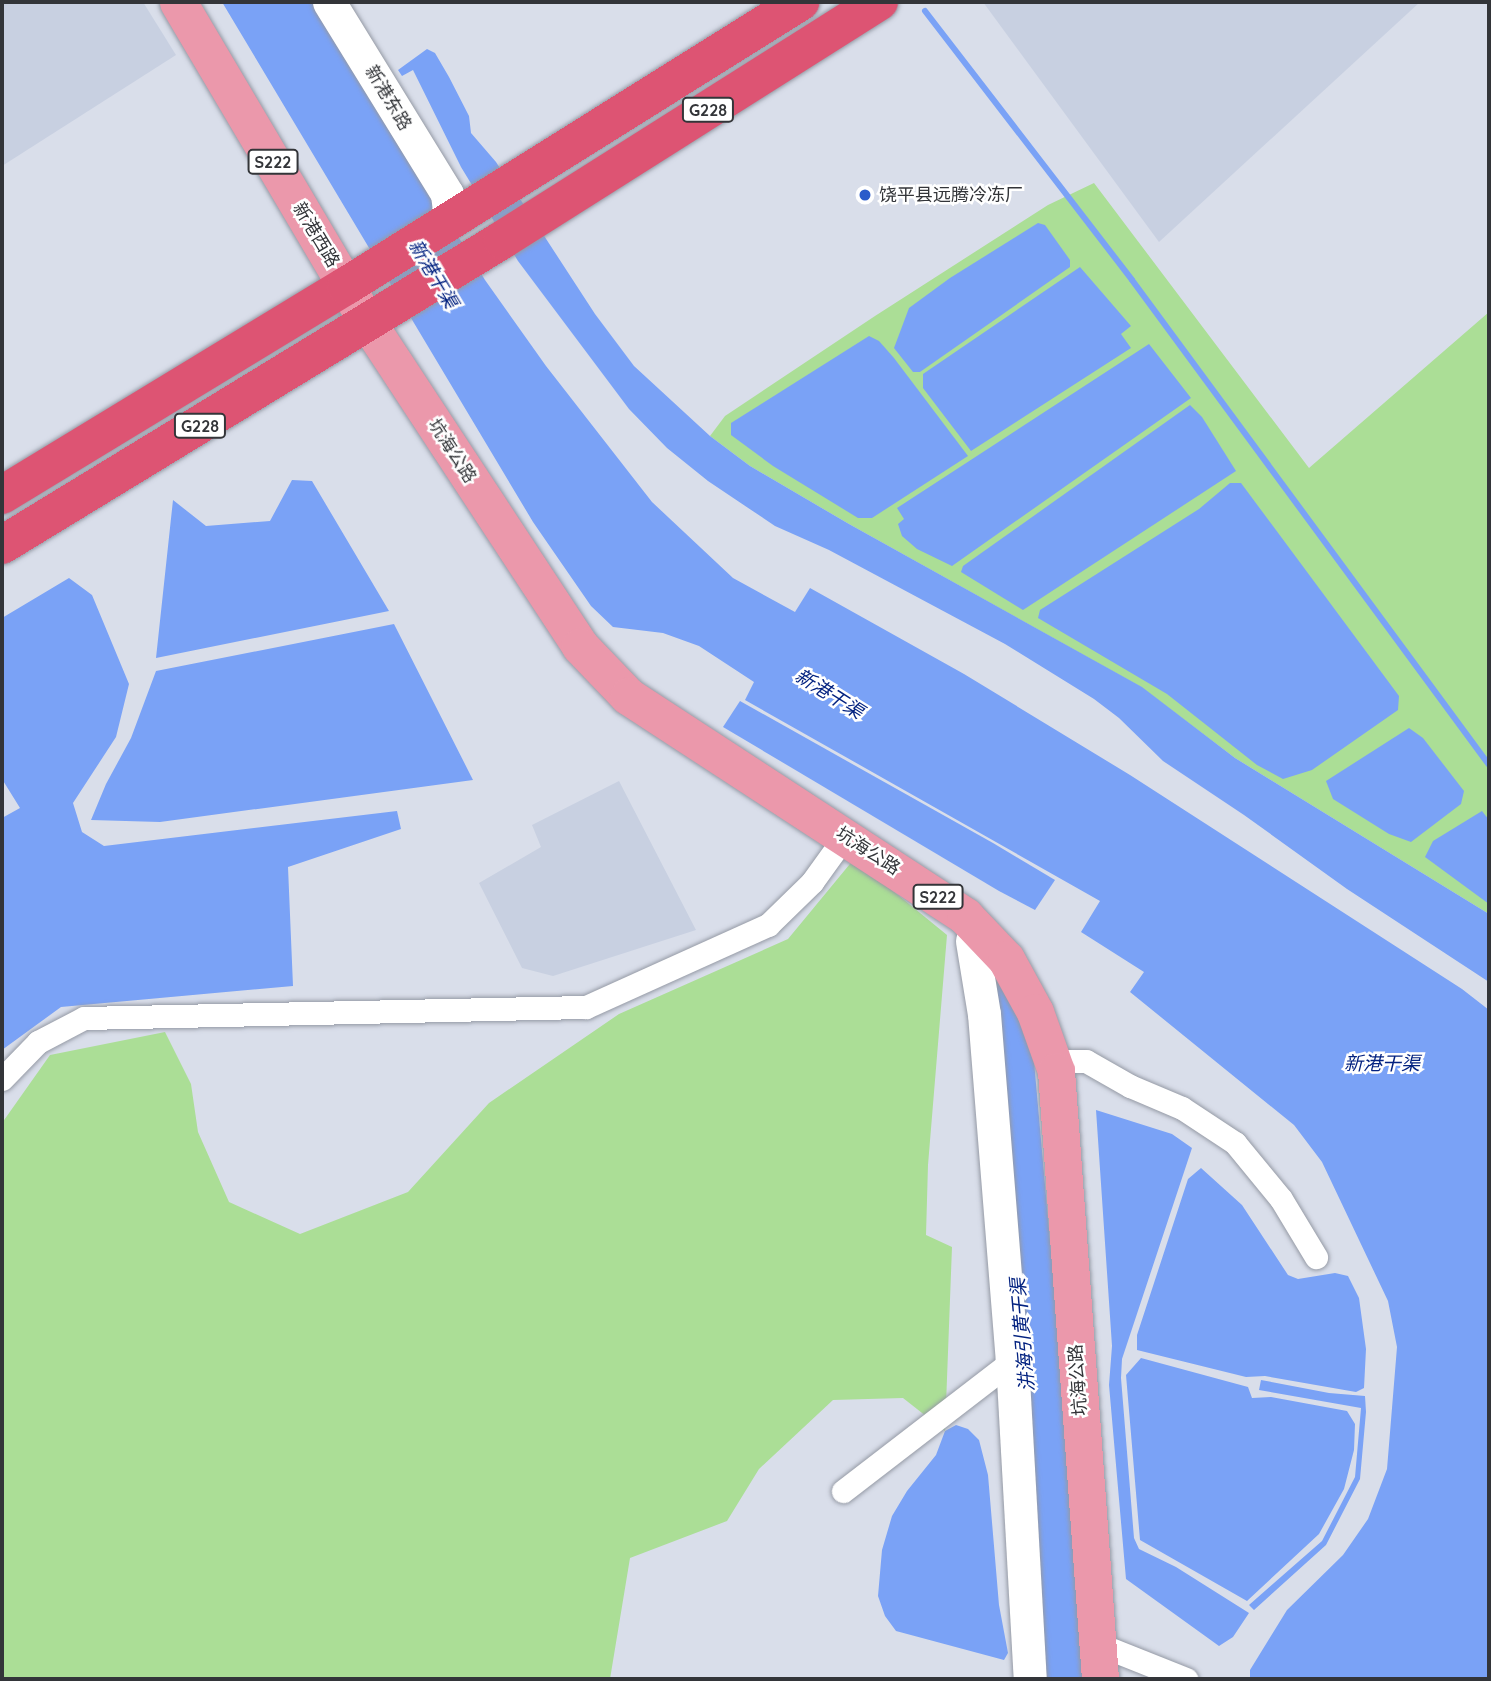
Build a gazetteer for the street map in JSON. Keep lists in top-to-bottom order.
{
  "streets": {
    "highway": ["G228"],
    "main road": ["S222", "新港西路", "坑海公路"],
    "street": ["新港东路"]
  },
  "crossings": [
    ["新港东路", "G228"],
    ["G228", "新港西路"],
    ["G228", "坑海公路"],
    ["新港西路", "坑海公路"]
  ],
  "water": ["新港干渠", "汫海引黄干渠"],
  "places": ["饶平县远腾冷冻厂"]
}
